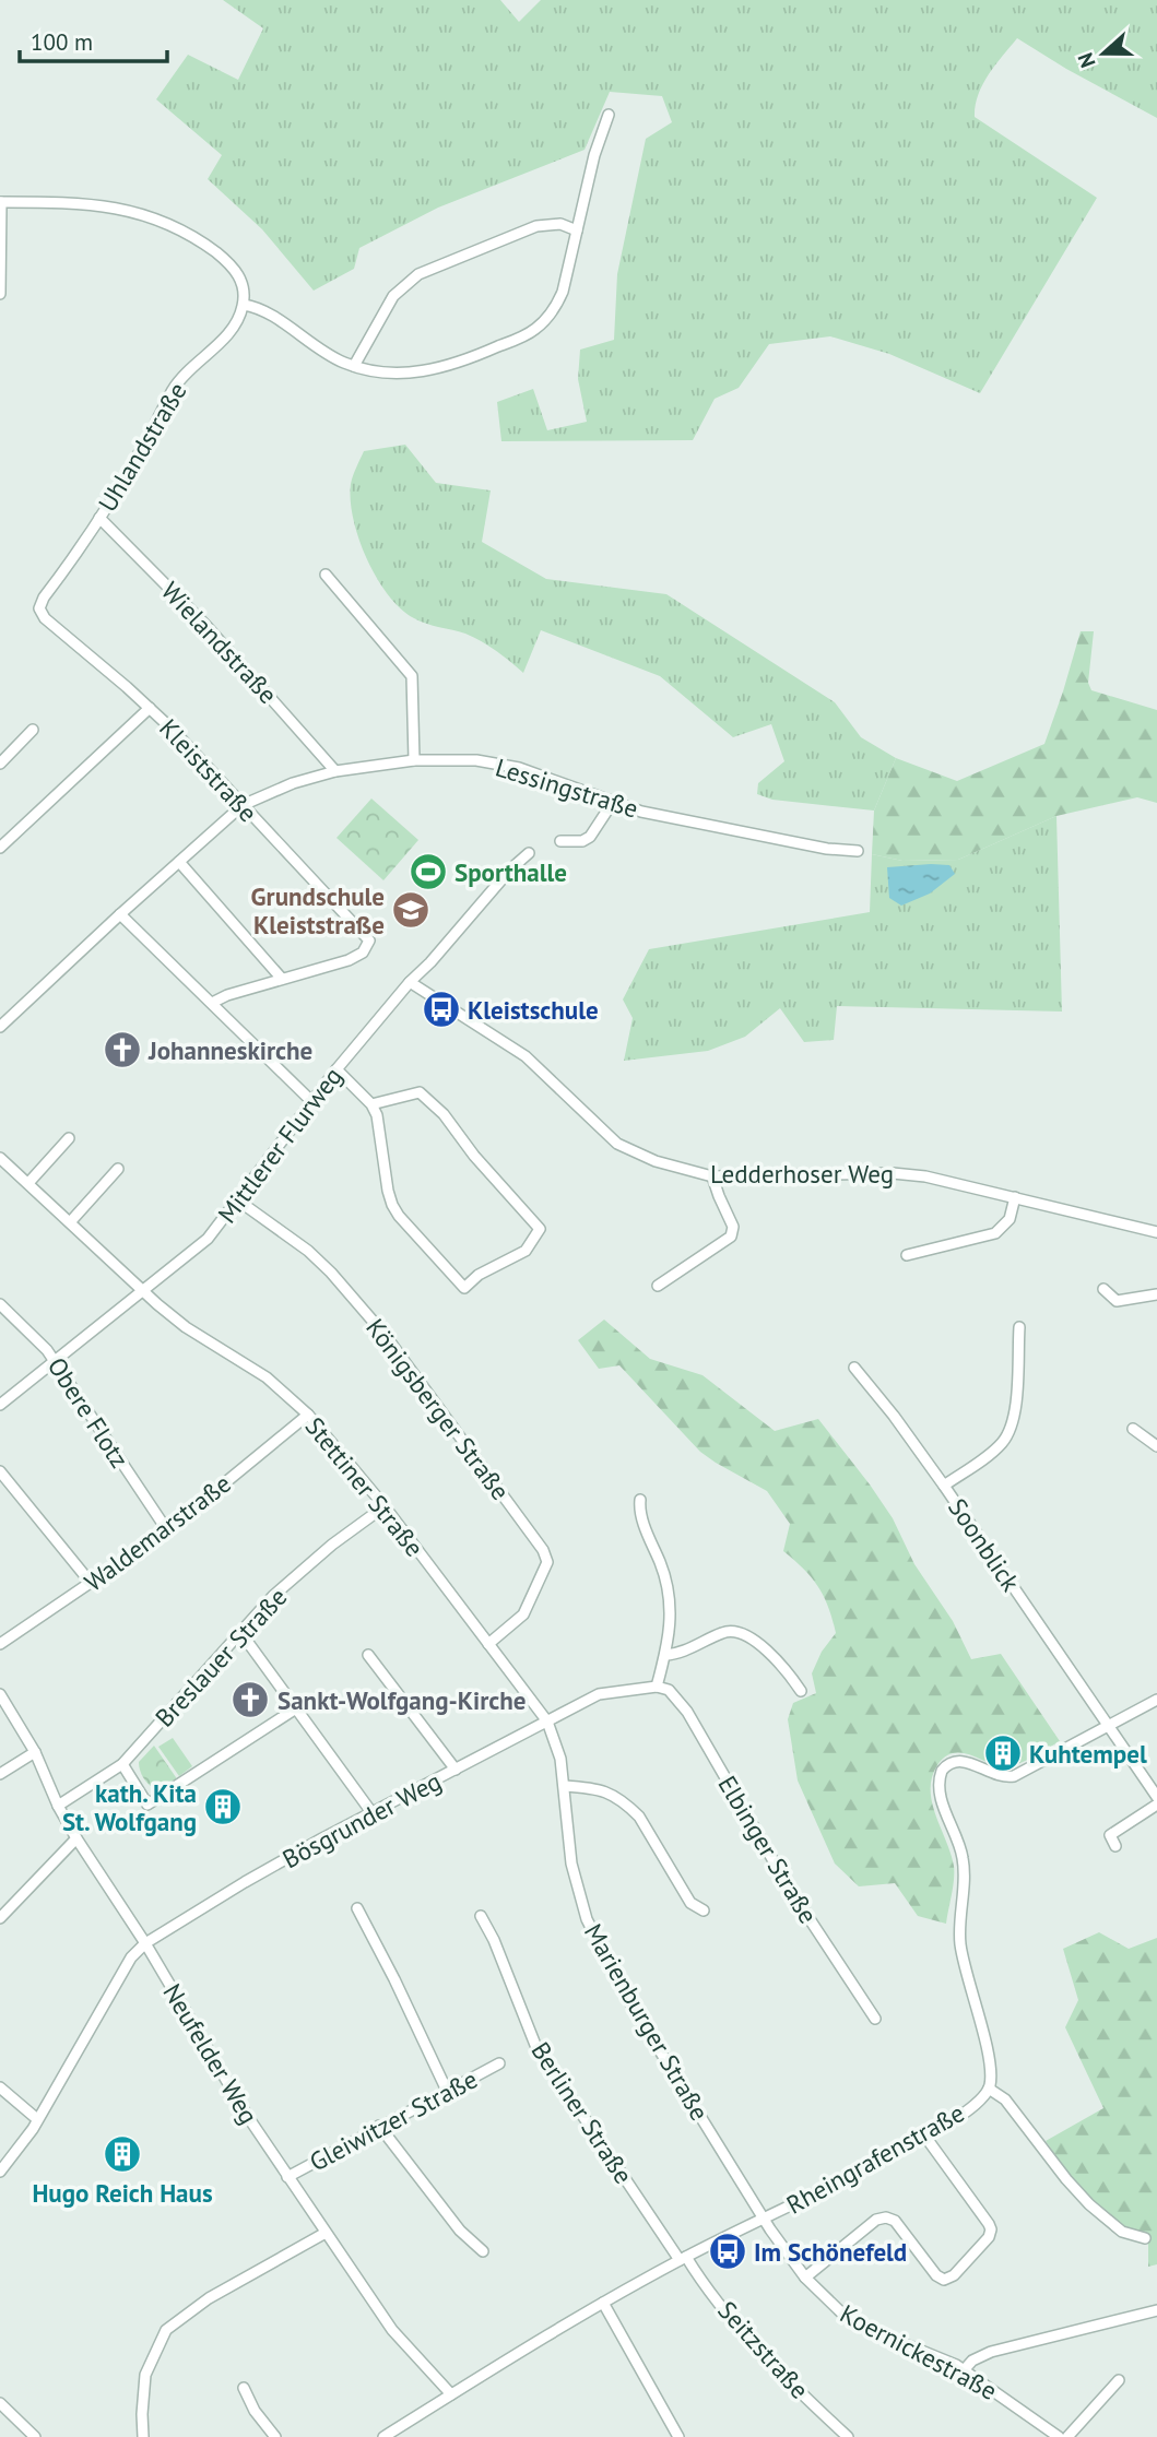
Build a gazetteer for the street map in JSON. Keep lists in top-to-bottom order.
{
  "streets": {
    "street": [
      "Uhlandstraße",
      "Wielandstraße",
      "Kleiststraße",
      "Lessingstraße",
      "Mittlerer Flurweg",
      "Ledderhoser Weg",
      "Königsberger Straße",
      "Obere Flotz",
      "Stettiner Straße",
      "Waldemarstraße",
      "Soonblick",
      "Breslauer Straße",
      "Bösgrunder Weg",
      "Elbinger Straße",
      "Marienburger Straße",
      "Neufelder Weg",
      "Berliner Straße",
      "Gleiwitzer Straße",
      "Rheingrafenstraße",
      "Seitzstraße",
      "Koernickestraße"
    ]
  },
  "crossings": [
    ["Uhlandstraße", "Wielandstraße"],
    ["Uhlandstraße", "Kleiststraße"],
    ["Wielandstraße", "Lessingstraße"],
    ["Kleiststraße", "Lessingstraße"],
    ["Mittlerer Flurweg", "Ledderhoser Weg"],
    ["Mittlerer Flurweg", "Königsberger Straße"],
    ["Mittlerer Flurweg", "Obere Flotz"],
    ["Mittlerer Flurweg", "Stettiner Straße"],
    ["Königsberger Straße", "Stettiner Straße"],
    ["Obere Flotz", "Waldemarstraße"],
    ["Stettiner Straße", "Waldemarstraße"],
    ["Stettiner Straße", "Breslauer Straße"],
    ["Stettiner Straße", "Bösgrunder Weg"],
    ["Stettiner Straße", "Marienburger Straße"],
    ["Soonblick", "Rheingrafenstraße"],
    ["Breslauer Straße", "Neufelder Weg"],
    ["Bösgrunder Weg", "Elbinger Straße"],
    ["Bösgrunder Weg", "Marienburger Straße"],
    ["Bösgrunder Weg", "Neufelder Weg"],
    ["Marienburger Straße", "Rheingrafenstraße"],
    ["Marienburger Straße", "Koernickestraße"],
    ["Neufelder Weg", "Gleiwitzer Straße"],
    ["Neufelder Weg", "Rheingrafenstraße"],
    ["Berliner Straße", "Rheingrafenstraße"],
    ["Berliner Straße", "Seitzstraße"],
    ["Rheingrafenstraße", "Seitzstraße"],
    ["Rheingrafenstraße", "Koernickestraße"]
  ],
  "places": {
    "sports": ["Sporthalle"],
    "school or university": ["Grundschule Kleiststraße"],
    "bus stop": ["Kleistschule", "Im Schönefeld"],
    "church": ["Johanneskirche", "Sankt-Wolfgang-Kirche"],
    "building": ["Kuhtempel", "kath. Kita St. Wolfgang", "Hugo Reich Haus"]
  },
  "scale_bar": "100 m",
  "north": "left"
}
